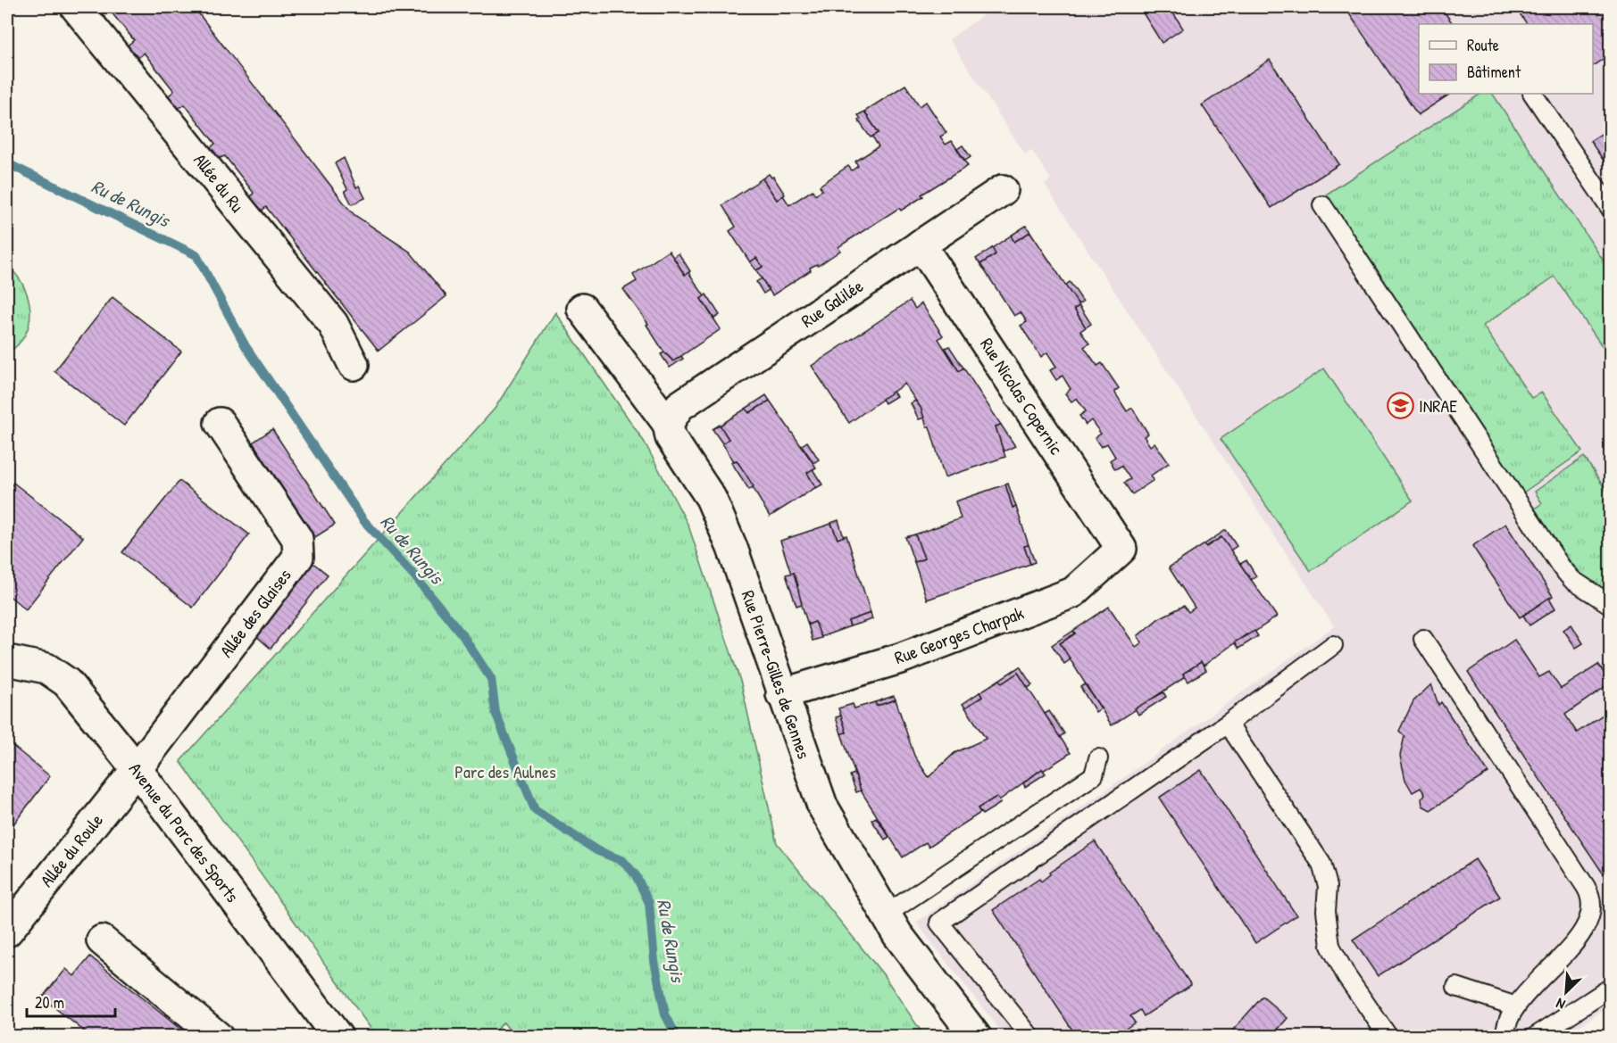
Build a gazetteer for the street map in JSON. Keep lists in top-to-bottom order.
{
  "streets": {
    "street": [
      "Allée du Ru",
      "Rue Galilée",
      "Rue Nicolas Copernic",
      "Allée des Glaises",
      "Rue Georges Charpak",
      "Rue Pierre-Gilles de Gennes",
      "Avenue du Parc des Sports",
      "Allée du Roule"
    ]
  },
  "crossings": [
    ["Rue Galilée", "Rue Nicolas Copernic"],
    ["Rue Galilée", "Rue Pierre-Gilles de Gennes"],
    ["Rue Nicolas Copernic", "Rue Georges Charpak"],
    ["Allée des Glaises", "Avenue du Parc des Sports"],
    ["Allée des Glaises", "Allée du Roule"],
    ["Rue Georges Charpak", "Rue Pierre-Gilles de Gennes"],
    ["Avenue du Parc des Sports", "Allée du Roule"]
  ],
  "water": ["Ru de Rungis"],
  "parks": ["Parc des Aulnes"],
  "places": {
    "school or university": ["INRAE"]
  },
  "legend": ["Route", "Bâtiment"],
  "scale_bar": "20 m",
  "north": "bottom left"
}
